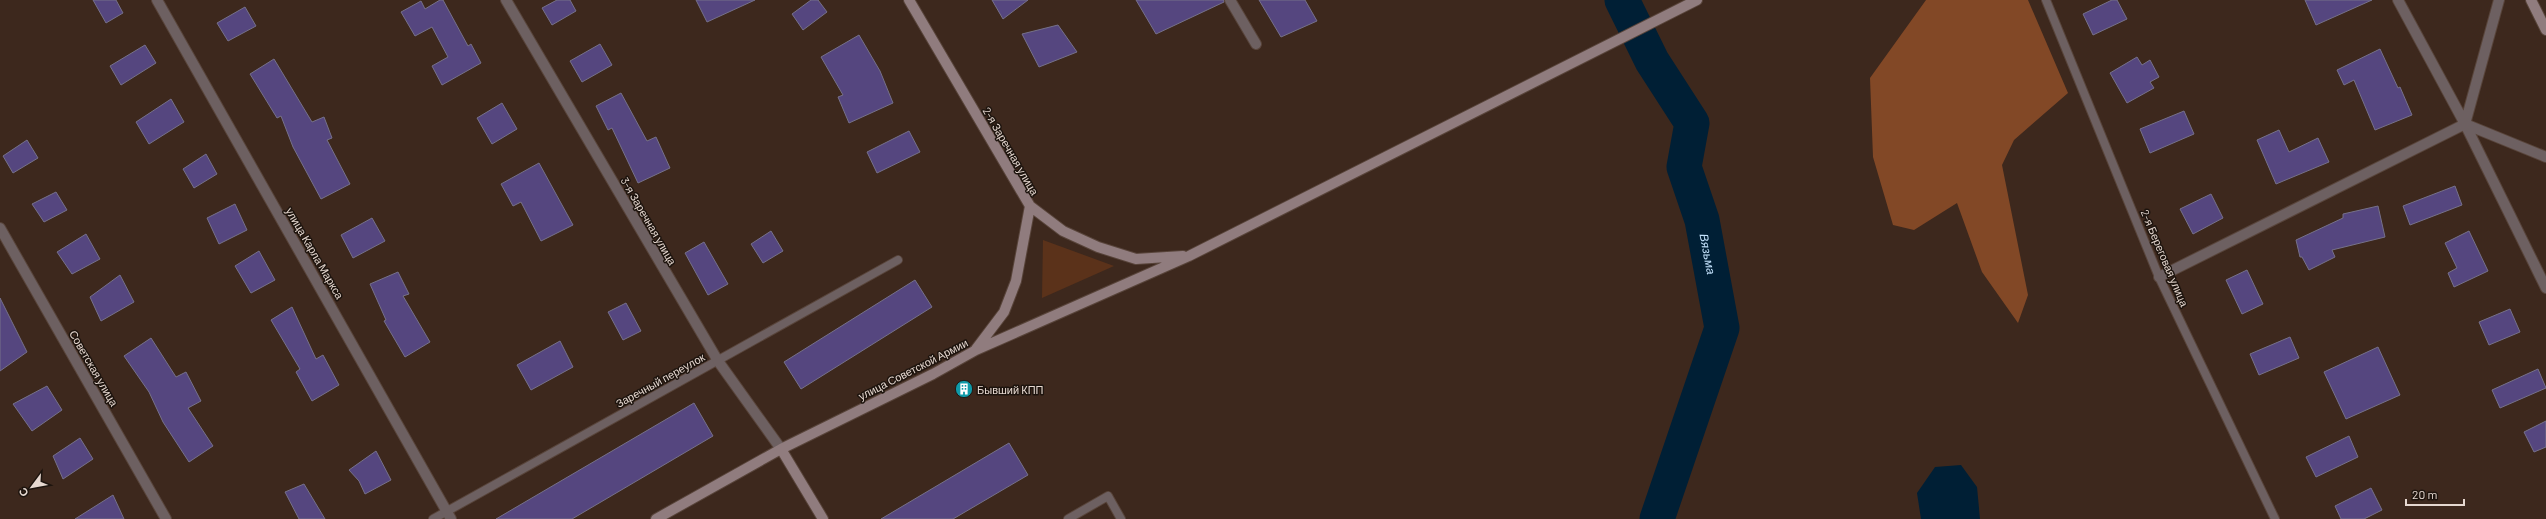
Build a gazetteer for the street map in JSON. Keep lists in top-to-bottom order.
{
  "streets": {
    "main road": ["2-я Заречная улица", "улица Советской Армии"],
    "street": ["3-я Заречная улица", "улица Карла Маркса", "Советская улица"],
    "lane": ["2-я Береговая улица", "Заречный переулок"]
  },
  "crossings": [
    ["2-я Заречная улица", "улица Советской Армии"],
    ["3-я Заречная улица", "улица Советской Армии"],
    ["3-я Заречная улица", "Заречный переулок"],
    ["улица Карла Маркса", "Заречный переулок"]
  ],
  "water": ["Вязьма"],
  "places": {
    "building": ["Бывший КПП"]
  },
  "scale_bar": "20 m",
  "north": "bottom left"
}
